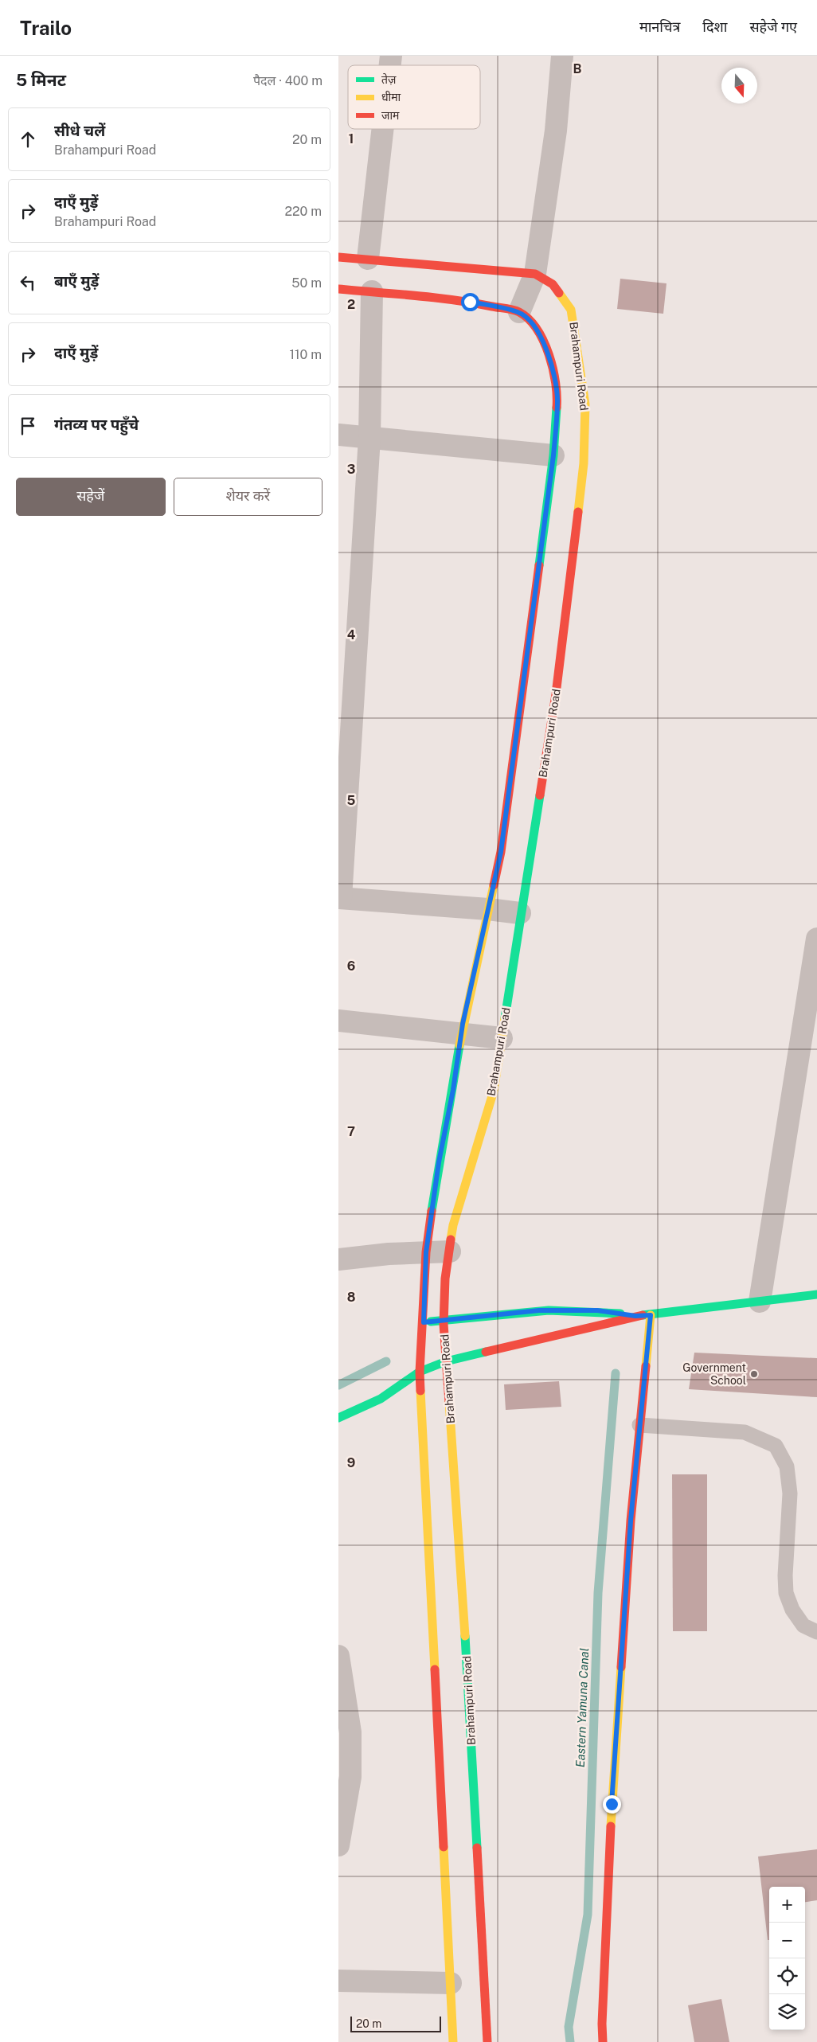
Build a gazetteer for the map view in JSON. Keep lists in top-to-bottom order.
{
  "streets": {
    "street": ["Brahampuri Road"]
  },
  "water": ["Eastern Yamuna Canal"],
  "places": ["Government School"],
  "legend": ["तेज़", "धीमा", "जाम"],
  "scale_bar": "20 m",
  "north": "bottom",
  "page": {
    "header": "Trailo",
    "nav": ["मानचित्र", "दिशा", "सहेजे गए"],
    "heading": ["5 मिनट", "पैदल · 400 m"],
    "list": [
      ["सीधे चलें", "Brahampuri Road", "20 m"],
      ["दाएँ मुड़ें", "Brahampuri Road", "220 m"],
      ["बाएँ मुड़ें", "50 m"],
      ["दाएँ मुड़ें", "110 m"],
      "गंतव्य पर पहुँचे"
    ],
    "buttons": ["सहेजें", "शेयर करें"],
    "map_buttons": ["+", "−"],
    "scale": "20 m"
  },
  "grid": {
    "columns": ["B"],
    "rows": [
      "1",
      "2",
      "3",
      "4",
      "5",
      "6",
      "7",
      "8",
      "9"
    ]
  }
}
